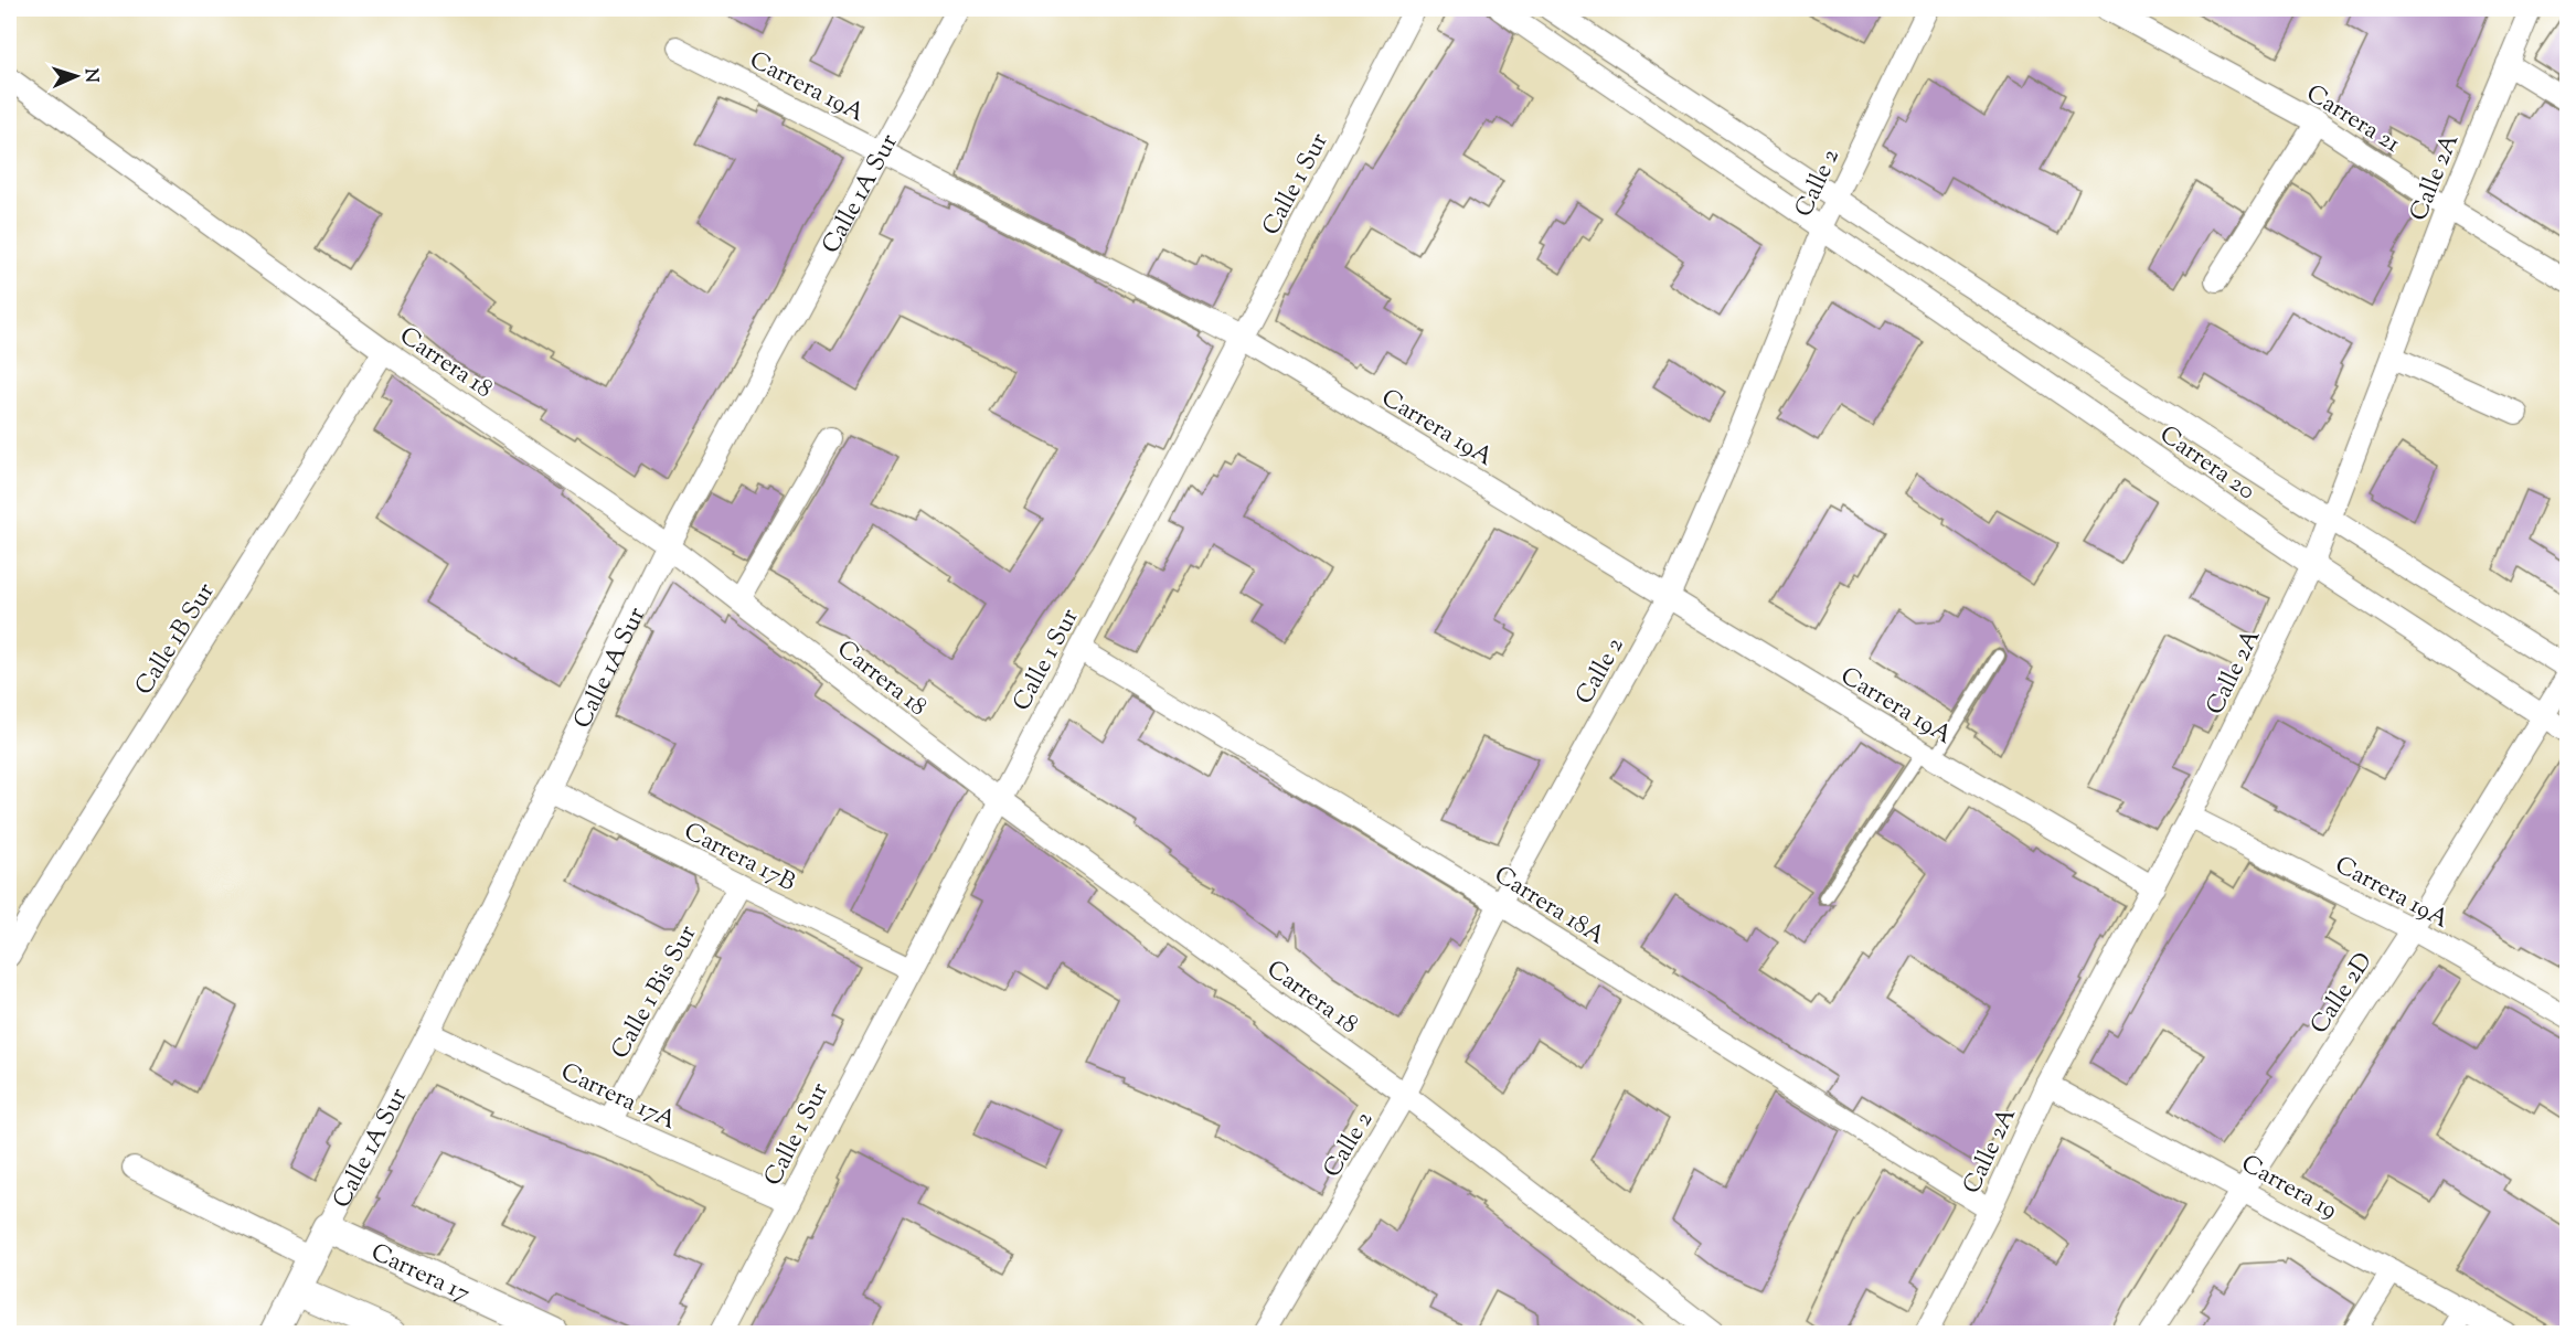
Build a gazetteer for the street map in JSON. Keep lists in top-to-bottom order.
{
  "streets": {
    "street": [
      "Carrera 19A",
      "Carrera 21",
      "Calle 2A",
      "Calle 2",
      "Calle 1 Sur",
      "Calle 1A Sur",
      "Carrera 18",
      "Carrera 20",
      "Calle 1B Sur",
      "Carrera 17B",
      "Carrera 18A",
      "Calle 1 Bis Sur",
      "Calle 2D",
      "Carrera 17A",
      "Carrera 19",
      "Carrera 17"
    ]
  },
  "crossings": [
    ["Carrera 19A", "Calle 2A"],
    ["Carrera 19A", "Calle 2"],
    ["Carrera 19A", "Calle 1 Sur"],
    ["Carrera 19A", "Calle 1A Sur"],
    ["Carrera 19A", "Calle 2D"],
    ["Carrera 21", "Calle 2A"],
    ["Calle 2A", "Carrera 20"],
    ["Calle 2A", "Carrera 18A"],
    ["Calle 2A", "Carrera 19"],
    ["Calle 2", "Carrera 18"],
    ["Calle 2", "Carrera 20"],
    ["Calle 2", "Carrera 18A"],
    ["Calle 1 Sur", "Carrera 18"],
    ["Calle 1 Sur", "Carrera 17B"],
    ["Calle 1 Sur", "Carrera 18A"],
    ["Calle 1 Sur", "Carrera 17A"],
    ["Calle 1A Sur", "Carrera 18"],
    ["Calle 1A Sur", "Carrera 17B"],
    ["Calle 1A Sur", "Carrera 17A"],
    ["Calle 1A Sur", "Carrera 17"],
    ["Carrera 18", "Calle 1B Sur"],
    ["Carrera 20", "Calle 2D"],
    ["Carrera 17B", "Calle 1 Bis Sur"],
    ["Calle 1 Bis Sur", "Carrera 17A"],
    ["Calle 2D", "Carrera 19"]
  ],
  "north": "right"
}
